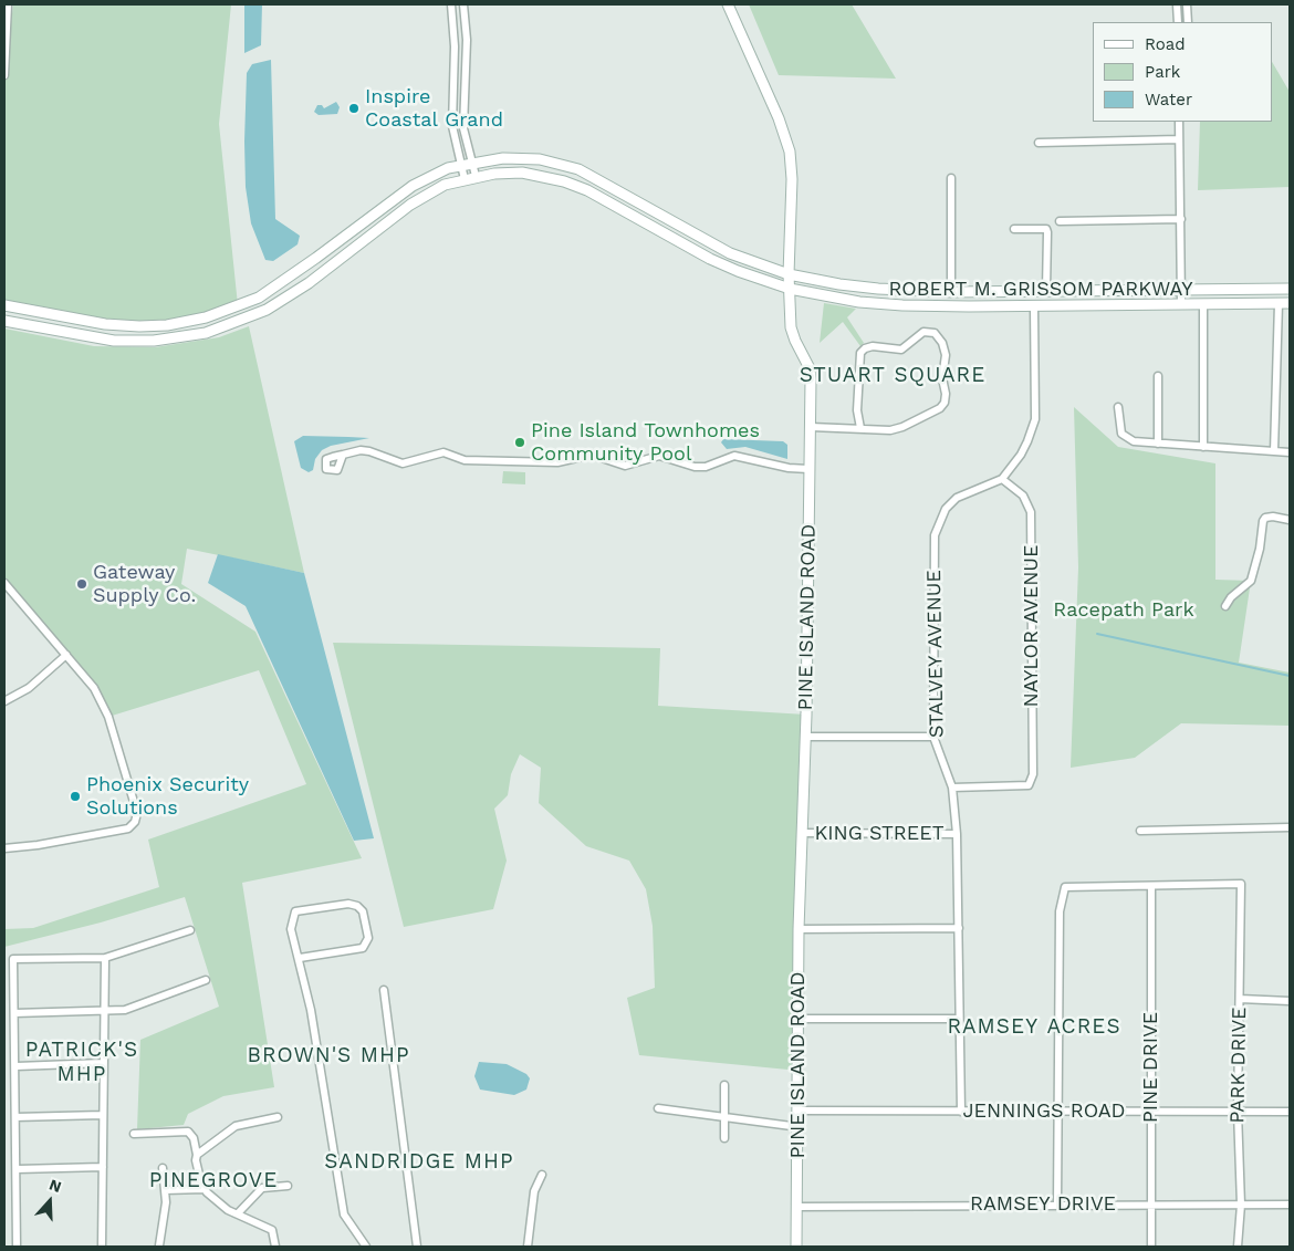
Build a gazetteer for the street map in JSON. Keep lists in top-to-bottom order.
{
  "streets": {
    "main road": ["ROBERT M. GRISSOM PARKWAY", "PINE ISLAND ROAD"],
    "street": [
      "NAYLOR AVENUE",
      "STALVEY AVENUE",
      "KING STREET",
      "PARK DRIVE",
      "PINE DRIVE",
      "JENNINGS ROAD",
      "RAMSEY DRIVE"
    ]
  },
  "crossings": [
    ["ROBERT M. GRISSOM PARKWAY", "PINE ISLAND ROAD"],
    ["PINE ISLAND ROAD", "KING STREET"],
    ["PINE ISLAND ROAD", "JENNINGS ROAD"],
    ["PINE ISLAND ROAD", "RAMSEY DRIVE"],
    ["NAYLOR AVENUE", "STALVEY AVENUE"],
    ["STALVEY AVENUE", "KING STREET"],
    ["STALVEY AVENUE", "JENNINGS ROAD"],
    ["PARK DRIVE", "PINE DRIVE"],
    ["PARK DRIVE", "JENNINGS ROAD"],
    ["PARK DRIVE", "RAMSEY DRIVE"],
    ["PINE DRIVE", "JENNINGS ROAD"],
    ["PINE DRIVE", "RAMSEY DRIVE"]
  ],
  "districts": [
    "STUART SQUARE",
    "RAMSEY ACRES",
    "PATRICK'S MHP",
    "BROWN'S MHP",
    "SANDRIDGE MHP",
    "PINEGROVE"
  ],
  "parks": ["Racepath Park"],
  "places": [
    "Inspire Coastal Grand",
    "Pine Island Townhomes Community Pool",
    "Gateway Supply Co.",
    "Phoenix Security Solutions"
  ],
  "legend": ["Road", "Park", "Water"],
  "north": "top"
}
